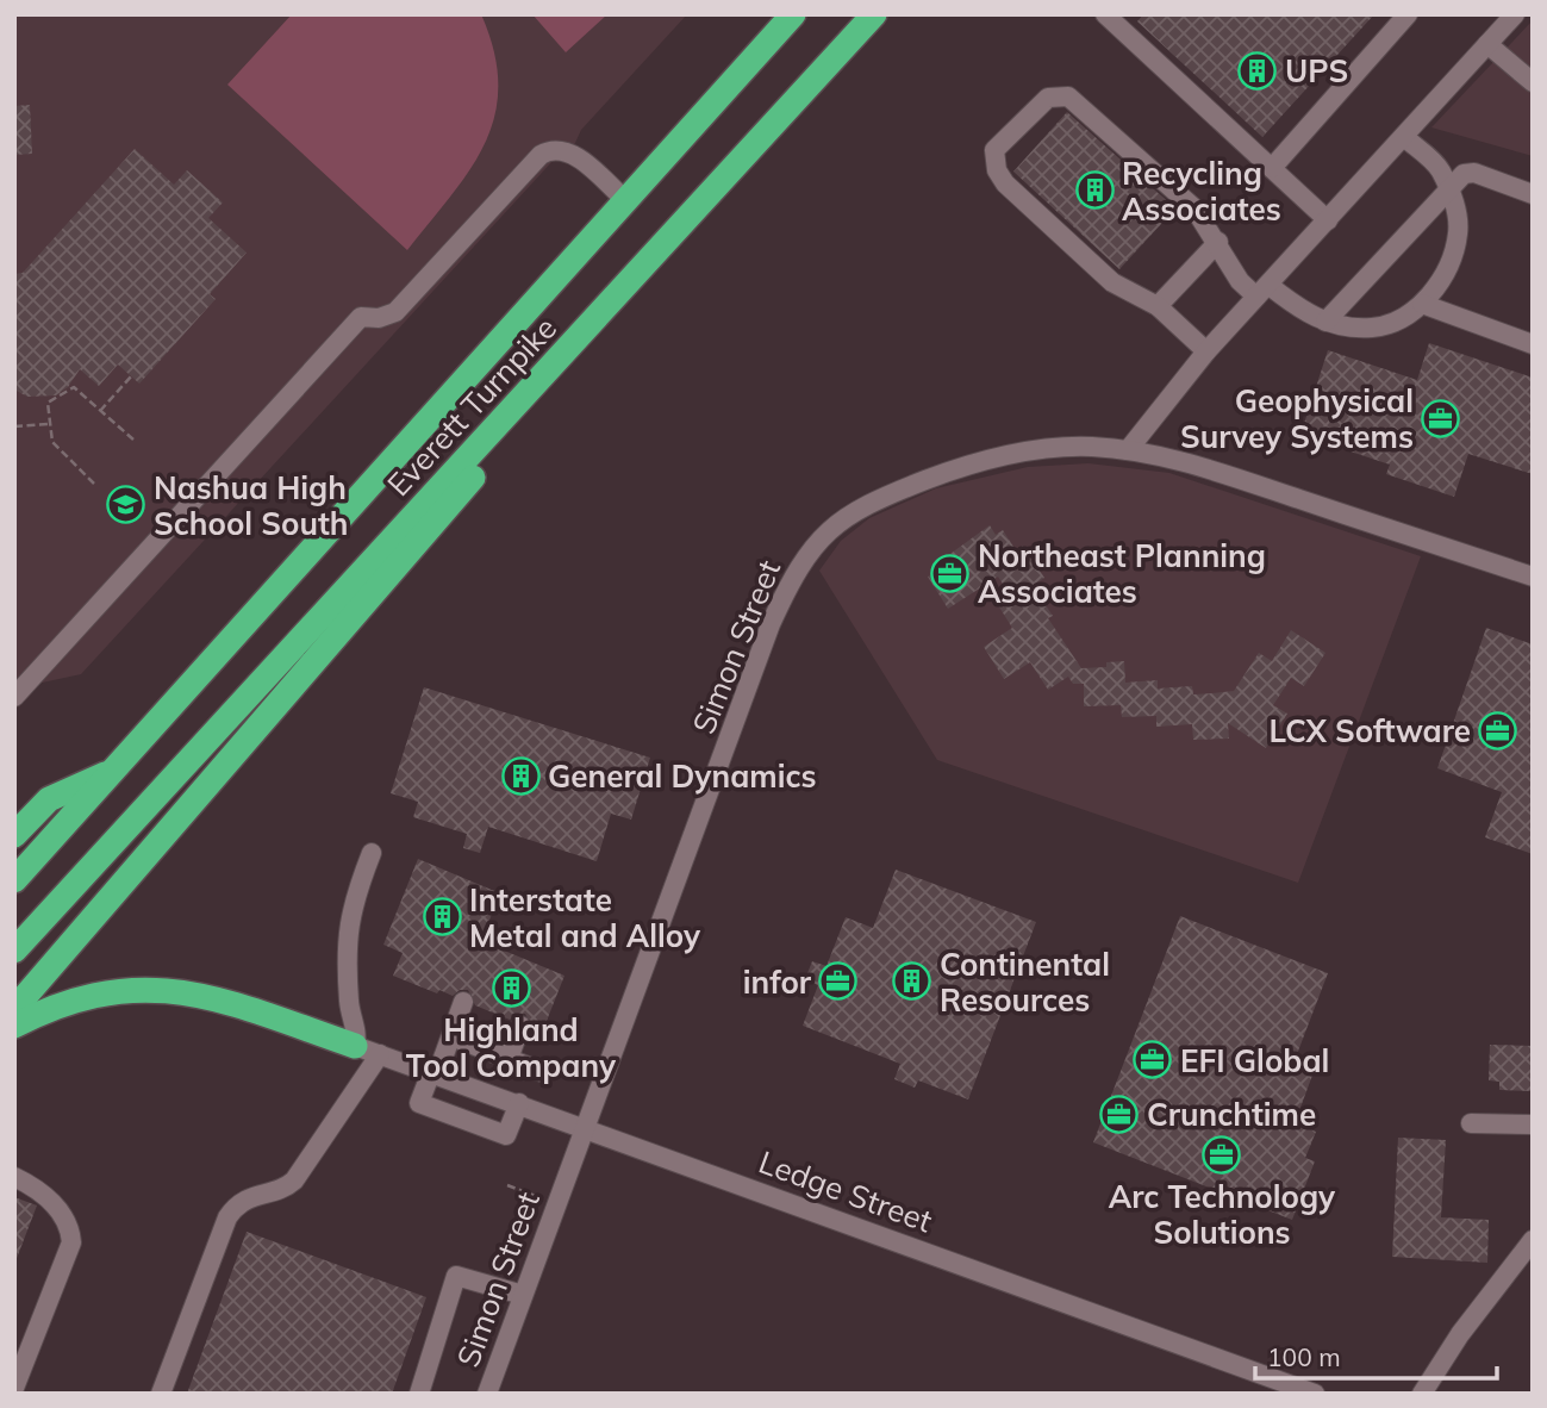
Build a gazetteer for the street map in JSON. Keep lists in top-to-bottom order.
{
  "streets": {
    "highway": ["Everett Turnpike"],
    "street": ["Simon Street", "Ledge Street"]
  },
  "crossings": [
    ["Simon Street", "Ledge Street"]
  ],
  "places": {
    "building": [
      "UPS",
      "Recycling Associates",
      "General Dynamics",
      "Interstate Metal and Alloy",
      "Continental Resources",
      "Highland Tool Company"
    ],
    "office": [
      "Geophysical Survey Systems",
      "Northeast Planning Associates",
      "LCX Software",
      "infor",
      "EFI Global",
      "Crunchtime",
      "Arc Technology Solutions"
    ],
    "school or university": ["Nashua High School South"]
  },
  "scale_bar": "100 m"
}
